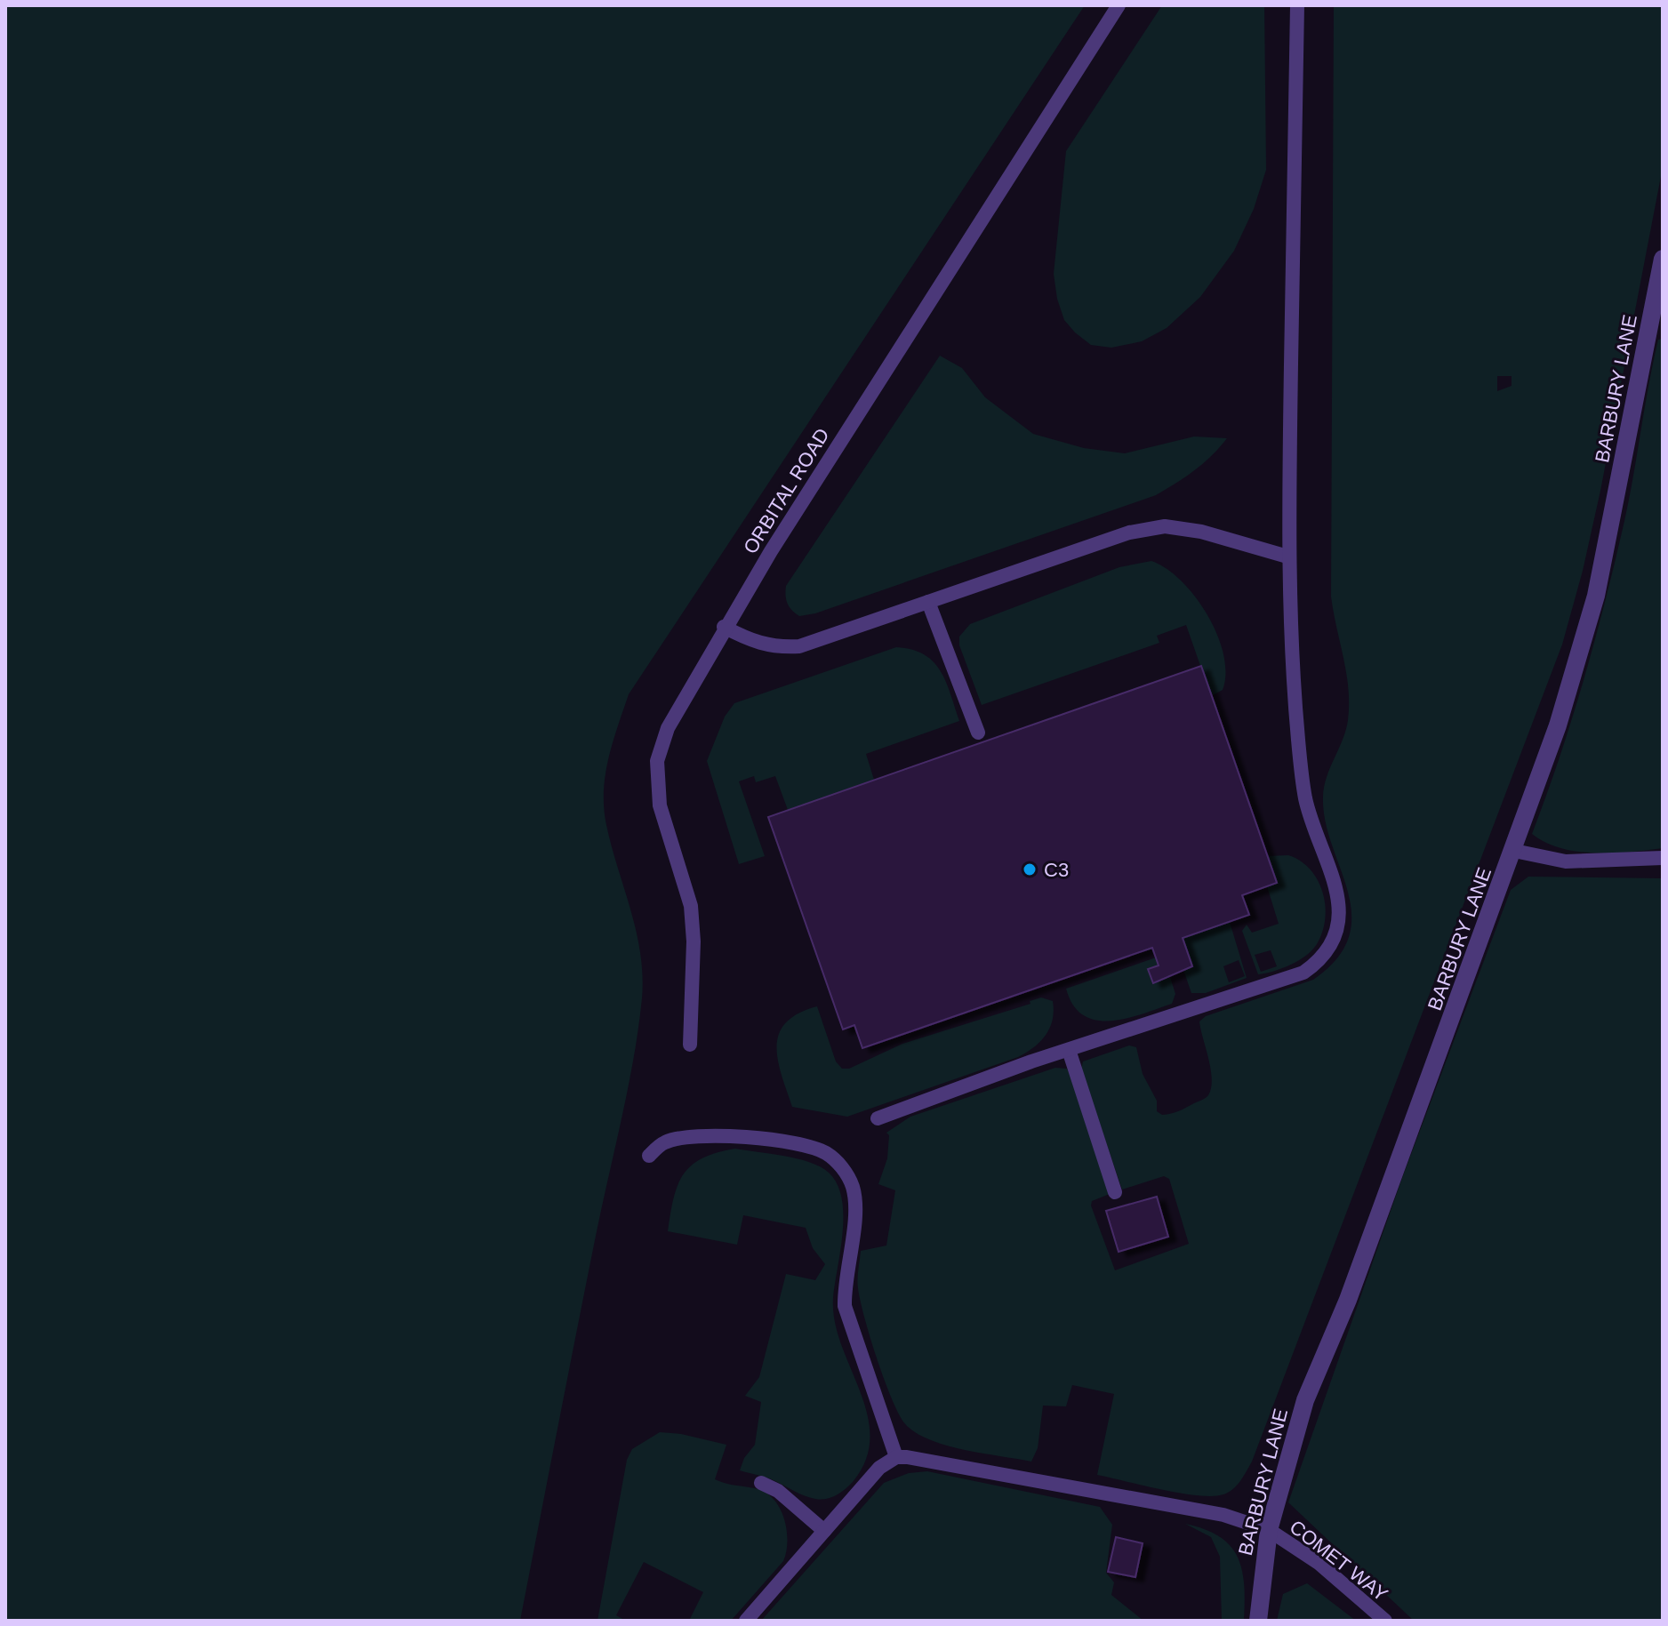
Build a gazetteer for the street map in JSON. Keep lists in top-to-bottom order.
{
  "streets": {
    "street": ["BARBURY LANE"],
    "lane": ["ORBITAL ROAD", "COMET WAY"]
  },
  "crossings": [
    ["BARBURY LANE", "COMET WAY"]
  ],
  "places": ["C3"]
}
